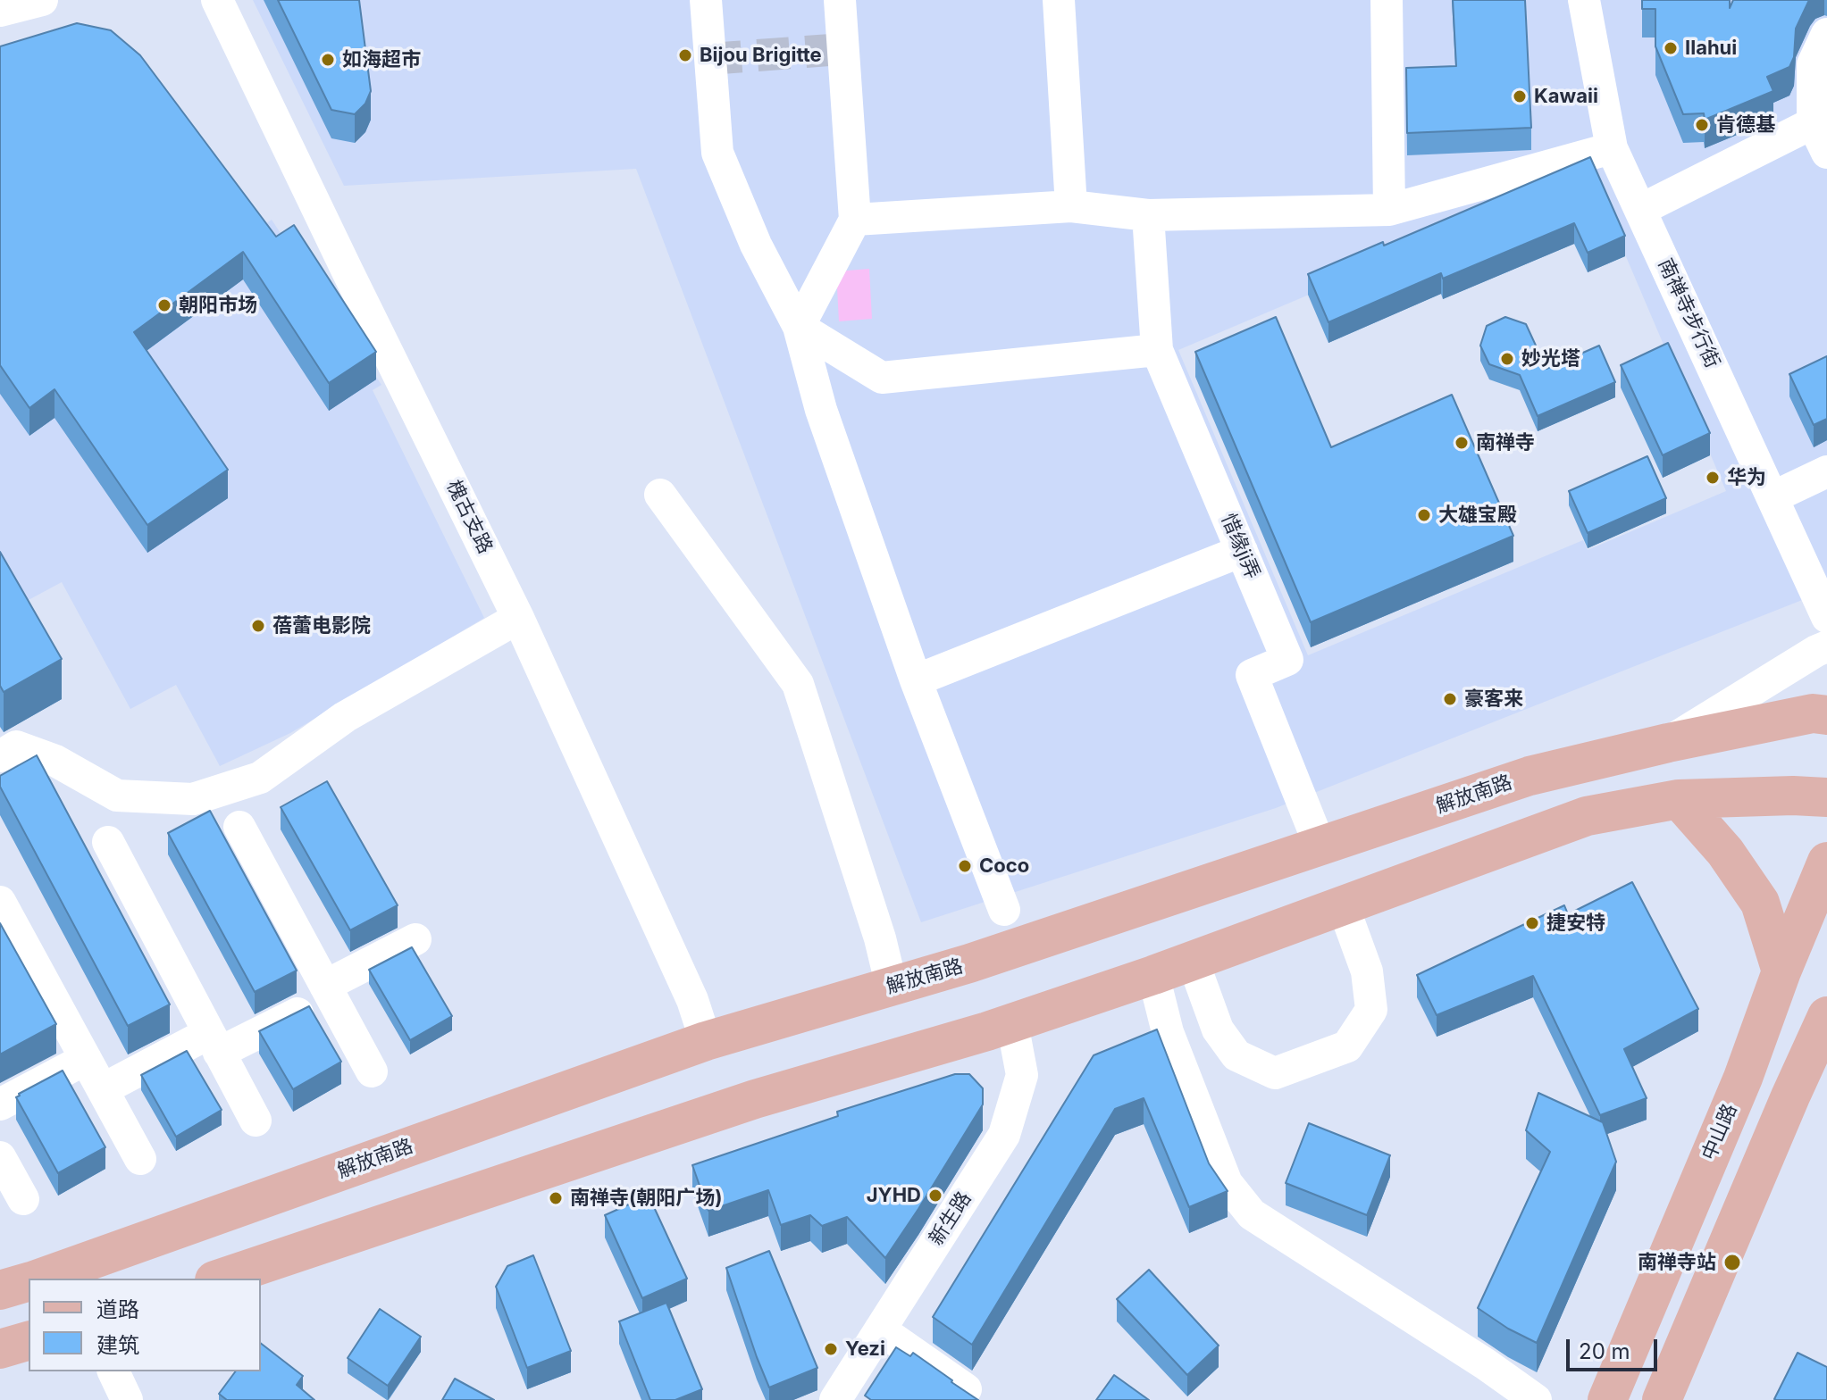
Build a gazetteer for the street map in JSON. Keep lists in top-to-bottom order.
{
  "streets": {
    "main road": ["解放南路", "中山路"],
    "street": [
      "南禅寺步行街",
      "槐古支路",
      "惜缘ji弄",
      "新生路"
    ]
  },
  "crossings": [
    ["槐古支路", "解放南路"],
    ["惜缘ji弄", "解放南路"]
  ],
  "places": [
    "Ilahui",
    "Bijou Brigitte",
    "如海超市",
    "Kawaii",
    "肯德基",
    "朝阳市场",
    "妙光塔",
    "南禅寺",
    "华为",
    "大雄宝殿",
    "蓓蕾电影院",
    "豪客来",
    "Coco",
    "捷安特",
    "JYHD",
    "南禅寺(朝阳广场)",
    "南禅寺站",
    "Yezi"
  ],
  "legend": ["道路", "建筑"],
  "scale_bar": "20 m"
}
